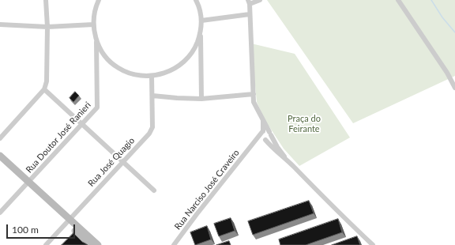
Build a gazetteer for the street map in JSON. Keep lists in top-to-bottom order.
{
  "streets": {
    "street": ["Rua Doutor José Ranieri", "Rua José Quagio", "Rua Narciso José Craveiro"]
  },
  "parks": ["Praça do Feirante"],
  "scale_bar": "100 m"
}
